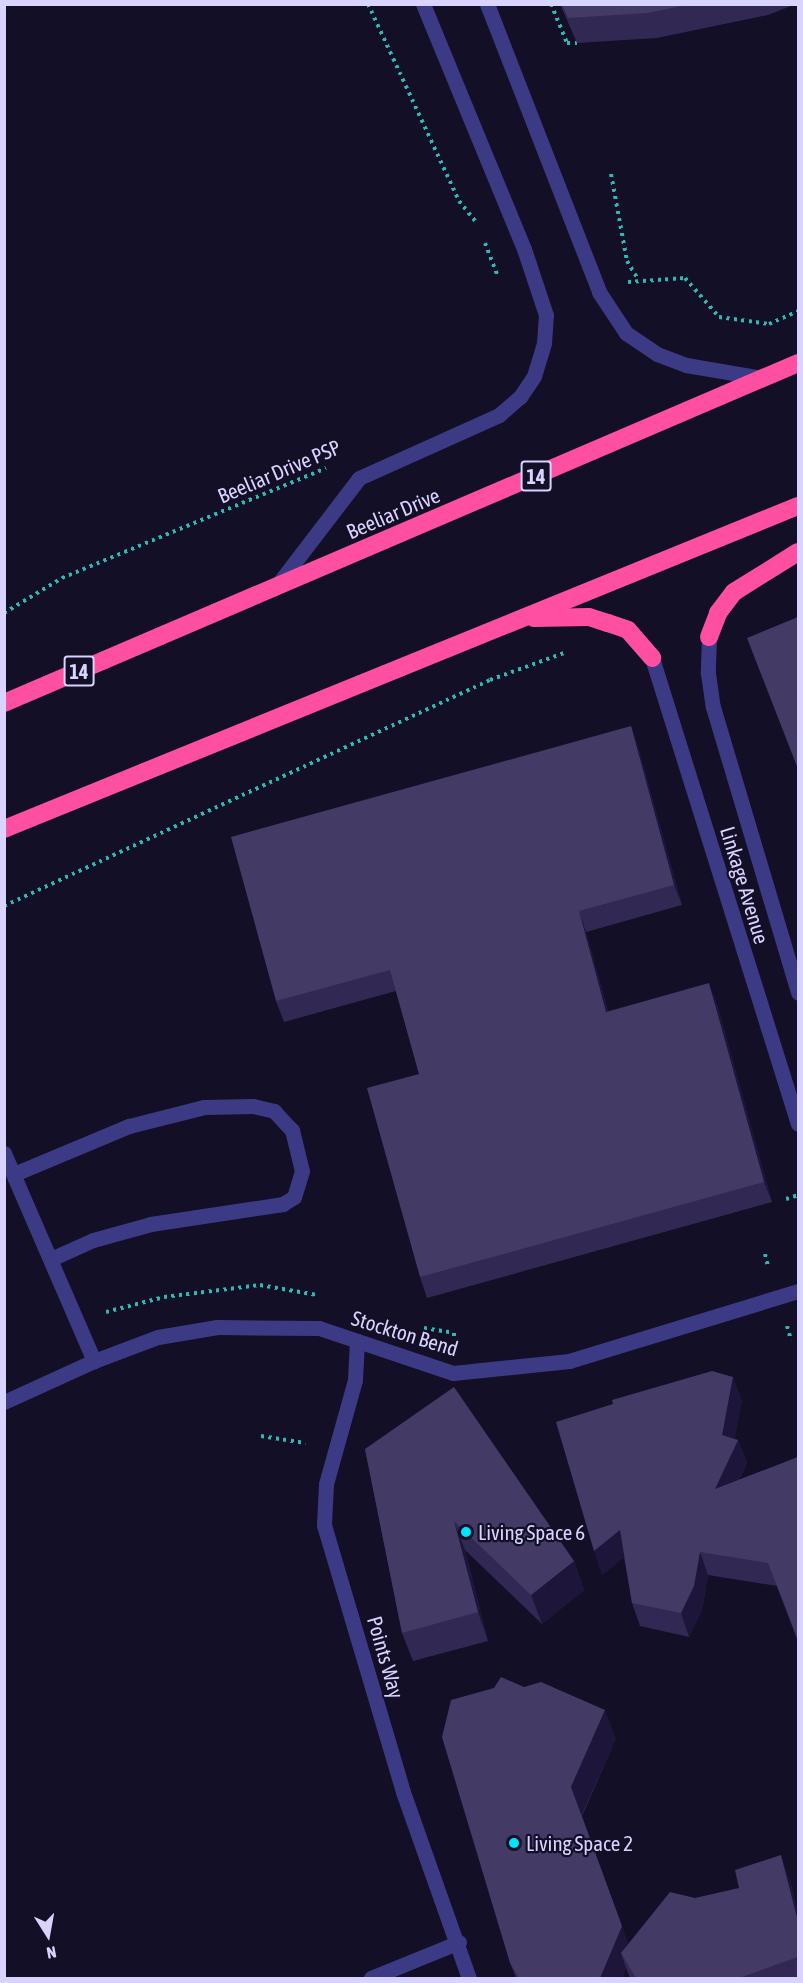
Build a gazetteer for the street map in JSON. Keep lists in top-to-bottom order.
{
  "streets": {
    "highway": ["14", "Beeliar Drive"],
    "street": ["Linkage Avenue", "Stockton Bend", "Points Way"],
    "path": ["Beeliar Drive PSP"]
  },
  "crossings": [
    ["Stockton Bend", "Points Way"]
  ],
  "places": ["Living Space 6", "Living Space 2"],
  "north": "bottom"
}
